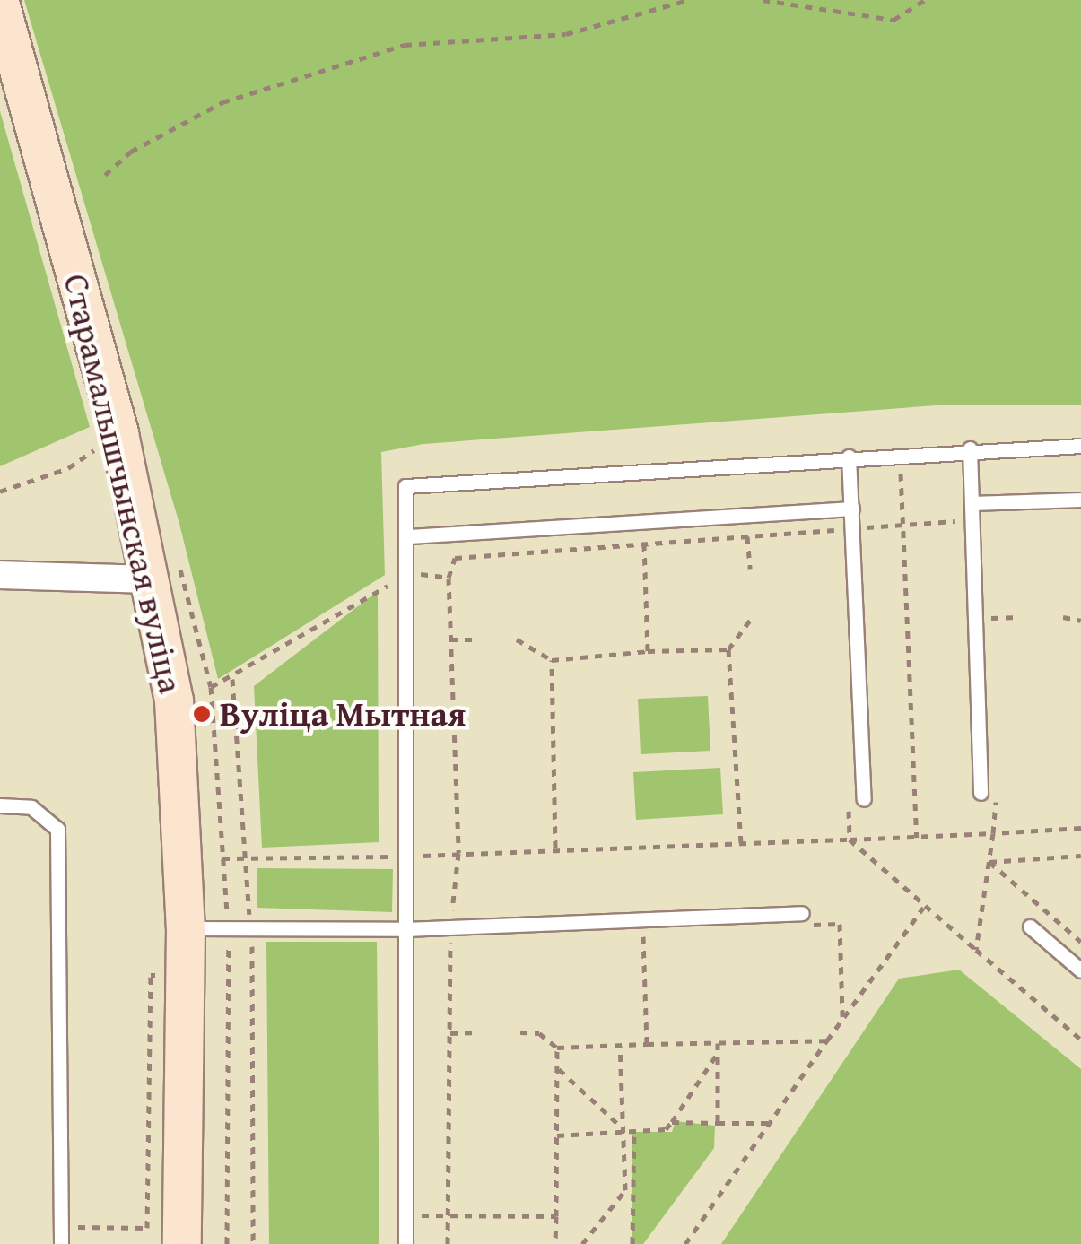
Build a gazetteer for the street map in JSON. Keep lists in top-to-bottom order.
{
  "streets": {
    "main road": ["Старамалышчынская вуліца"]
  },
  "places": ["Вуліца Мытная"]
}
